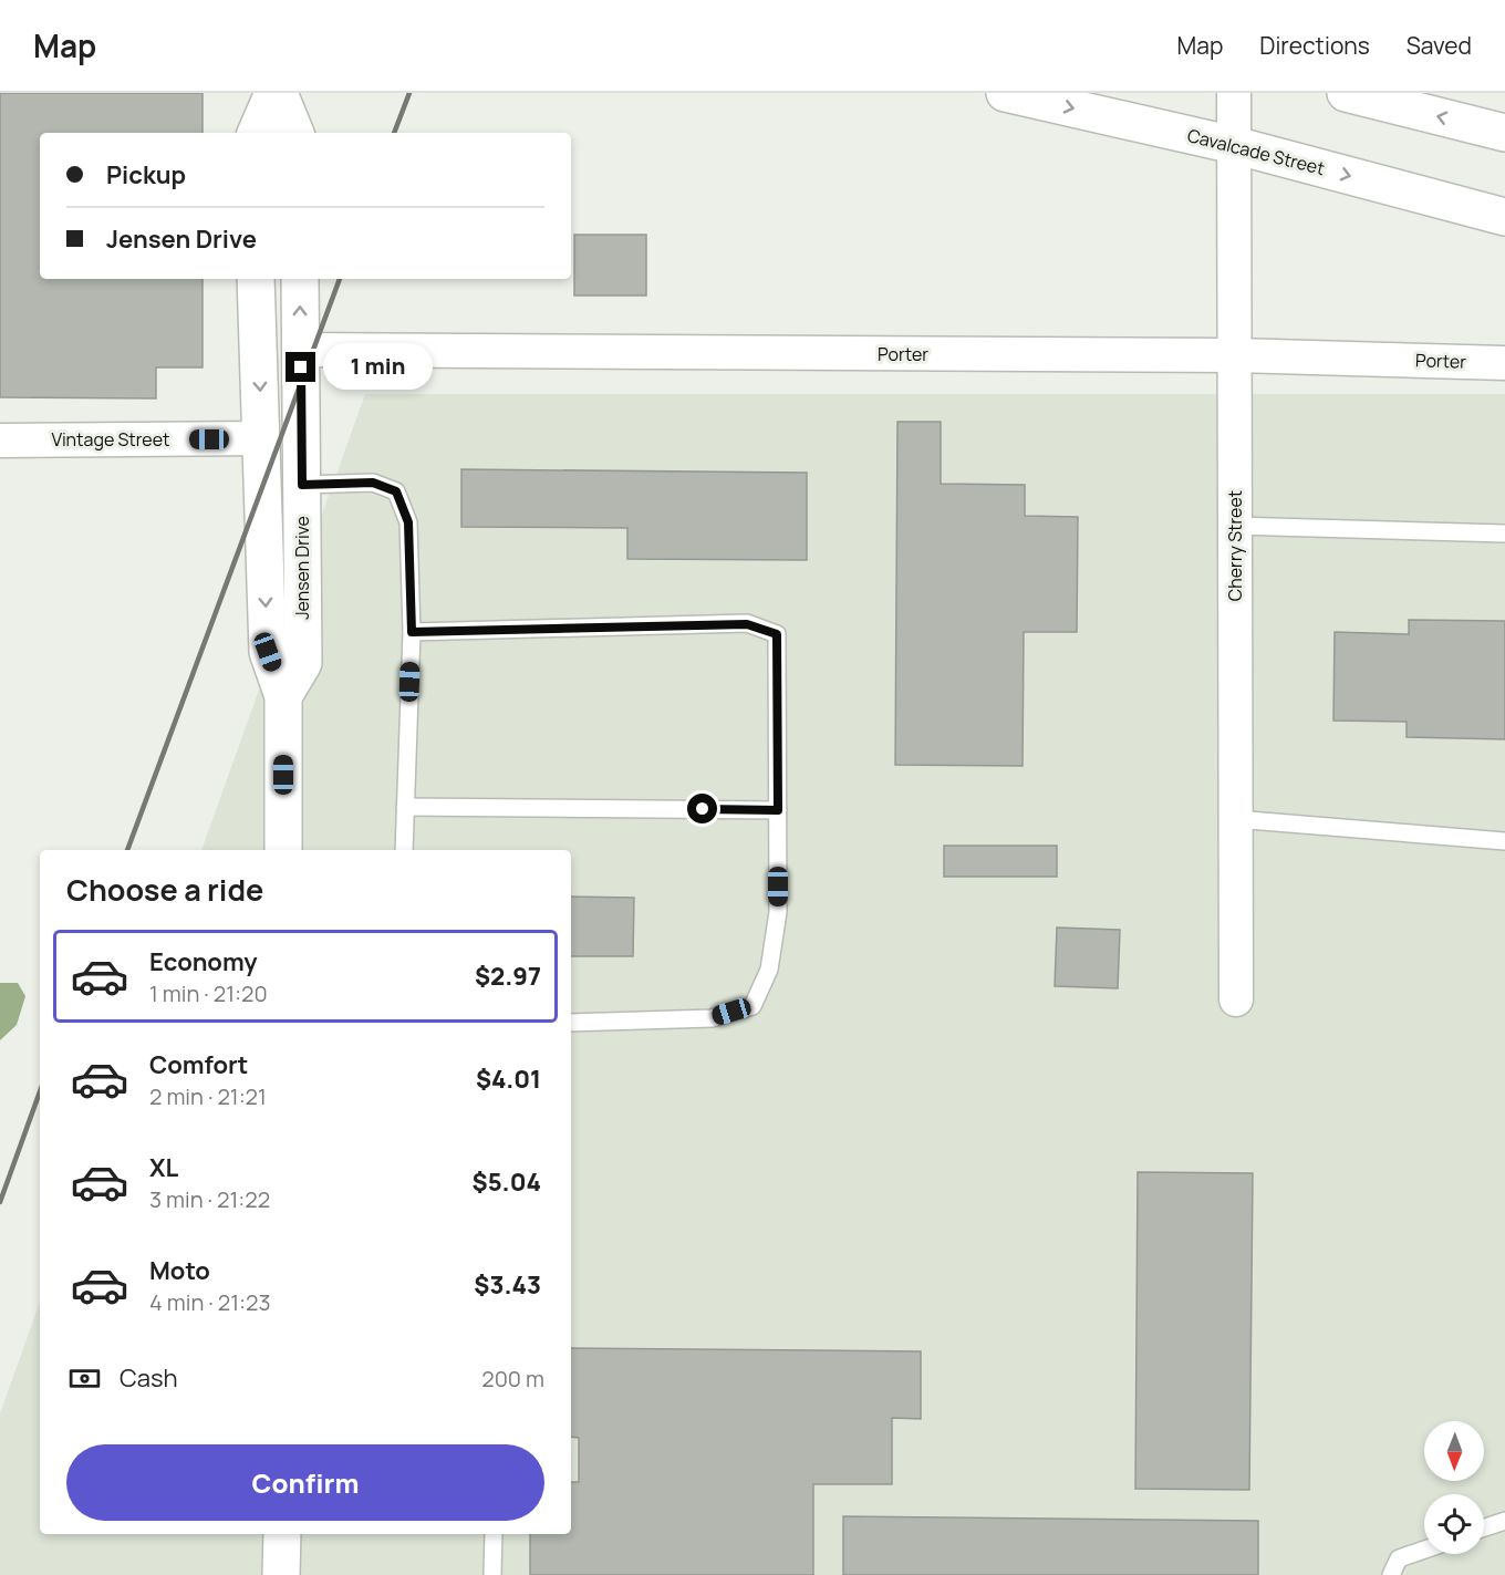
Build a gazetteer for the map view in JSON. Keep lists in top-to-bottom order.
{
  "streets": {
    "main road": ["Cavalcade Street", "Jensen Drive"],
    "street": ["Porter", "Vintage Street", "Cherry Street"]
  },
  "crossings": [
    ["Cavalcade Street", "Cherry Street"],
    ["Porter", "Cherry Street"],
    ["Porter", "Jensen Drive"],
    ["Vintage Street", "Jensen Drive"]
  ],
  "north": "bottom",
  "page": {
    "header": "Map",
    "nav": ["Map", "Directions", "Saved"],
    "banner": ["Pickup", "Jensen Drive"],
    "bubble": "1 min",
    "heading": "Choose a ride",
    "list": [
      {
        "name": "Economy",
        "note": "1 min · 21:20",
        "value": "$2.97"
      },
      {
        "name": "Comfort",
        "note": "2 min · 21:21",
        "value": "$4.01"
      },
      {
        "name": "XL",
        "note": "3 min · 21:22",
        "value": "$5.04"
      },
      {
        "name": "Moto",
        "note": "4 min · 21:23",
        "value": "$3.43"
      }
    ],
    "pay": ["Cash", "200 m"],
    "buttons": "Confirm"
  }
}
